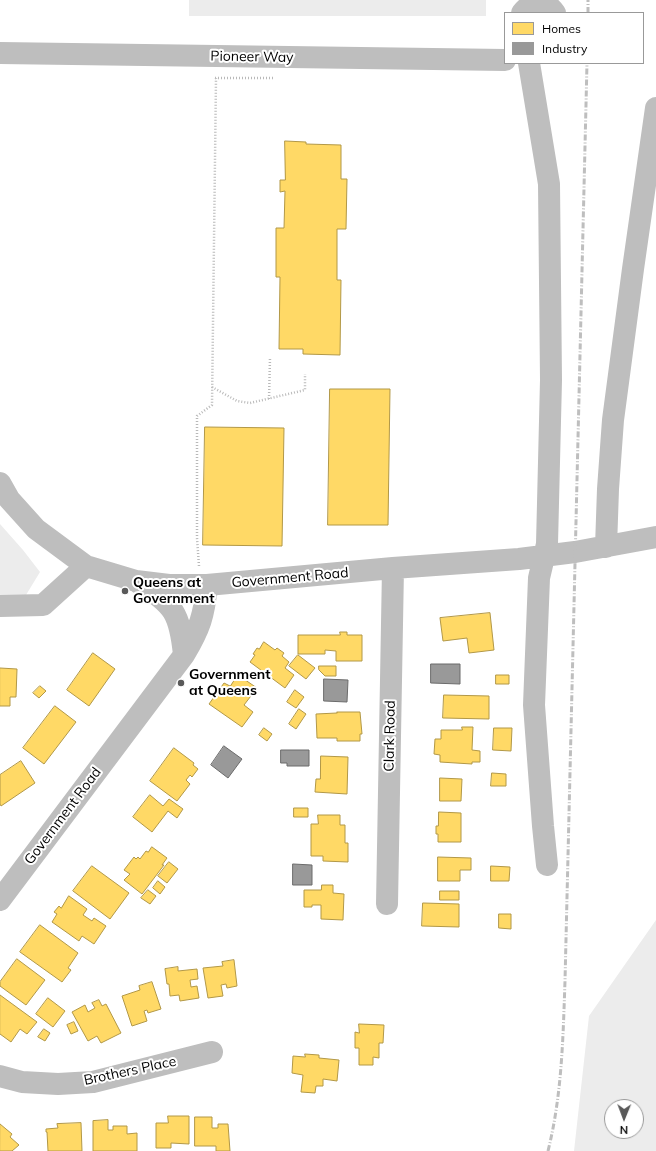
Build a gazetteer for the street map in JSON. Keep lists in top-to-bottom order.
{
  "streets": {
    "street": [
      "Pioneer Way",
      "Government Road",
      "Clark Road",
      "Brothers Place"
    ]
  },
  "crossings": [
    ["Government Road", "Clark Road"]
  ],
  "places": ["Queens at Government", "Government at Queens"],
  "legend": ["Homes", "Industry"],
  "north": "bottom"
}
